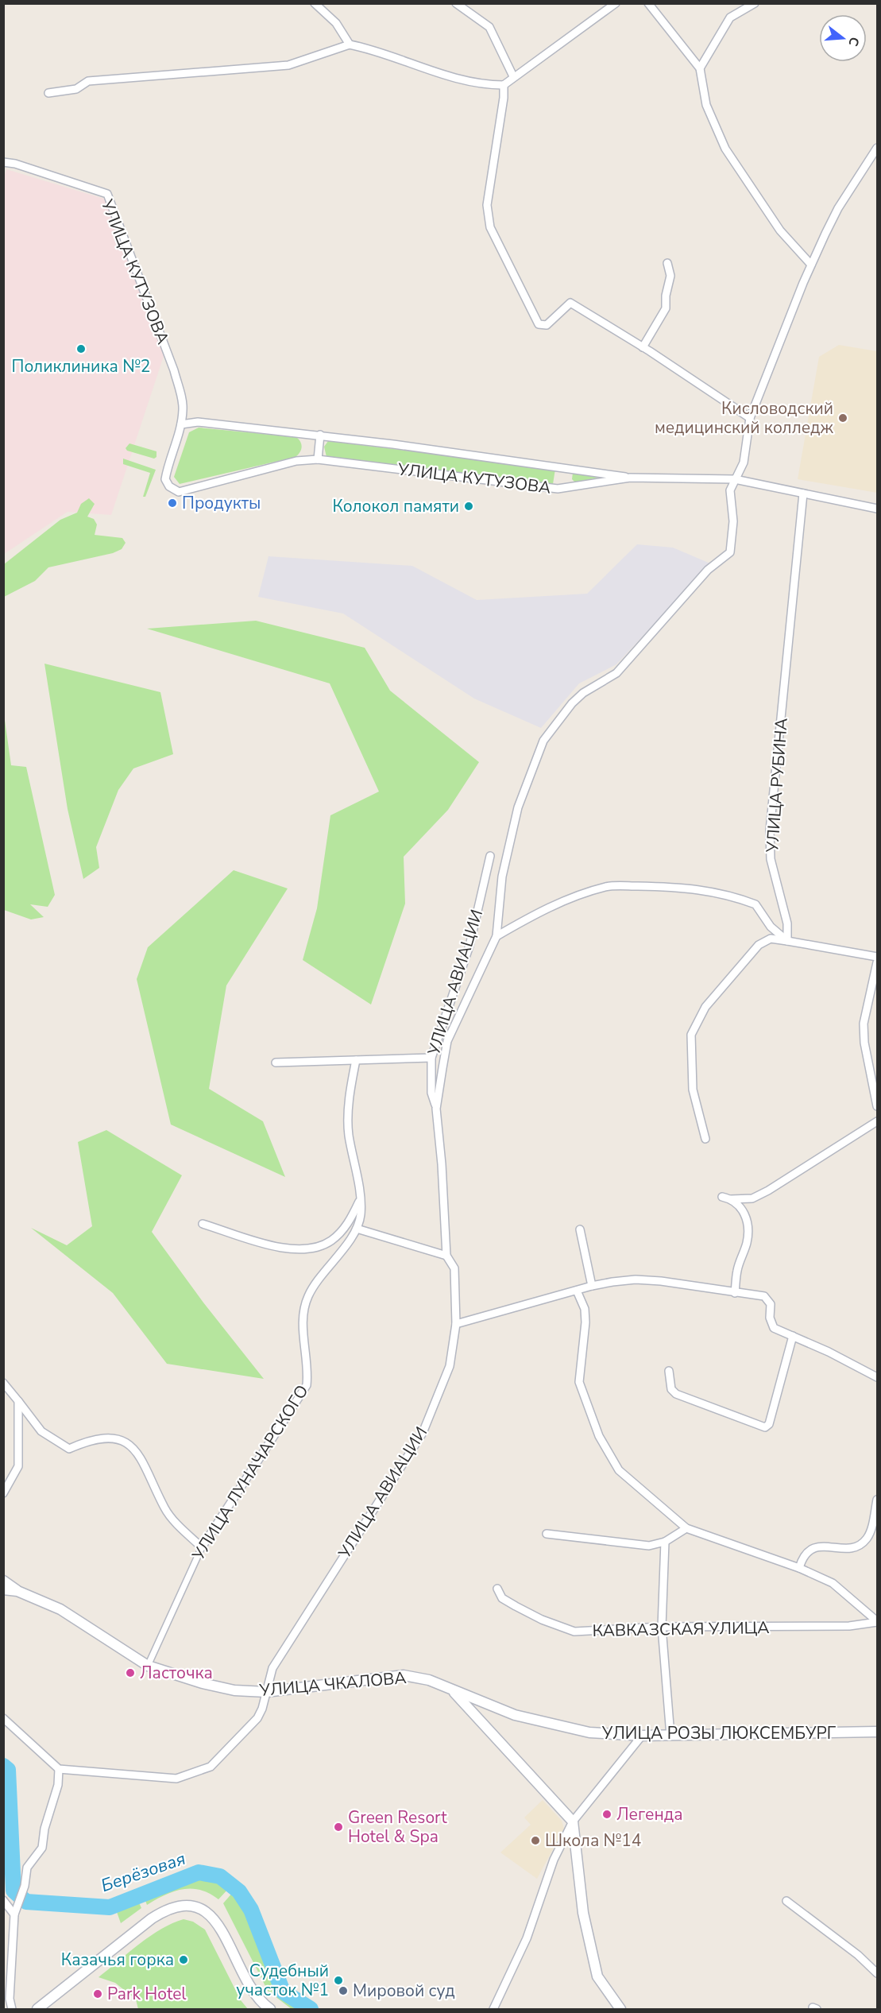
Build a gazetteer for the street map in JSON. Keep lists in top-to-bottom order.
{
  "streets": {
    "street": [
      "УЛИЦА КУТУЗОВА",
      "УЛИЦА РУБИНА",
      "УЛИЦА АВИАЦИИ",
      "УЛИЦА ЛУНАЧАРСКОГО",
      "КАВКАЗСКАЯ УЛИЦА",
      "УЛИЦА ЧКАЛОВА",
      "УЛИЦА РОЗЫ ЛЮКСЕМБУРГ"
    ]
  },
  "crossings": [
    ["УЛИЦА КУТУЗОВА", "УЛИЦА РУБИНА"],
    ["УЛИЦА КУТУЗОВА", "УЛИЦА АВИАЦИИ"],
    ["УЛИЦА АВИАЦИИ", "УЛИЦА ЧКАЛОВА"],
    ["УЛИЦА ЛУНАЧАРСКОГО", "УЛИЦА ЧКАЛОВА"],
    ["УЛИЦА ЧКАЛОВА", "УЛИЦА РОЗЫ ЛЮКСЕМБУРГ"]
  ],
  "water": ["Берёзовая"],
  "places": [
    "Поликлиника №2",
    "Кисловодский медицинский колледж",
    "Продукты",
    "Колокол памяти",
    "Ласточка",
    "Легенда",
    "Green Resort Hotel & Spa",
    "Школа №14",
    "Казачья горка",
    "Судебный участок №1",
    "Мировой суд",
    "Park Hotel"
  ],
  "north": "right"
}
